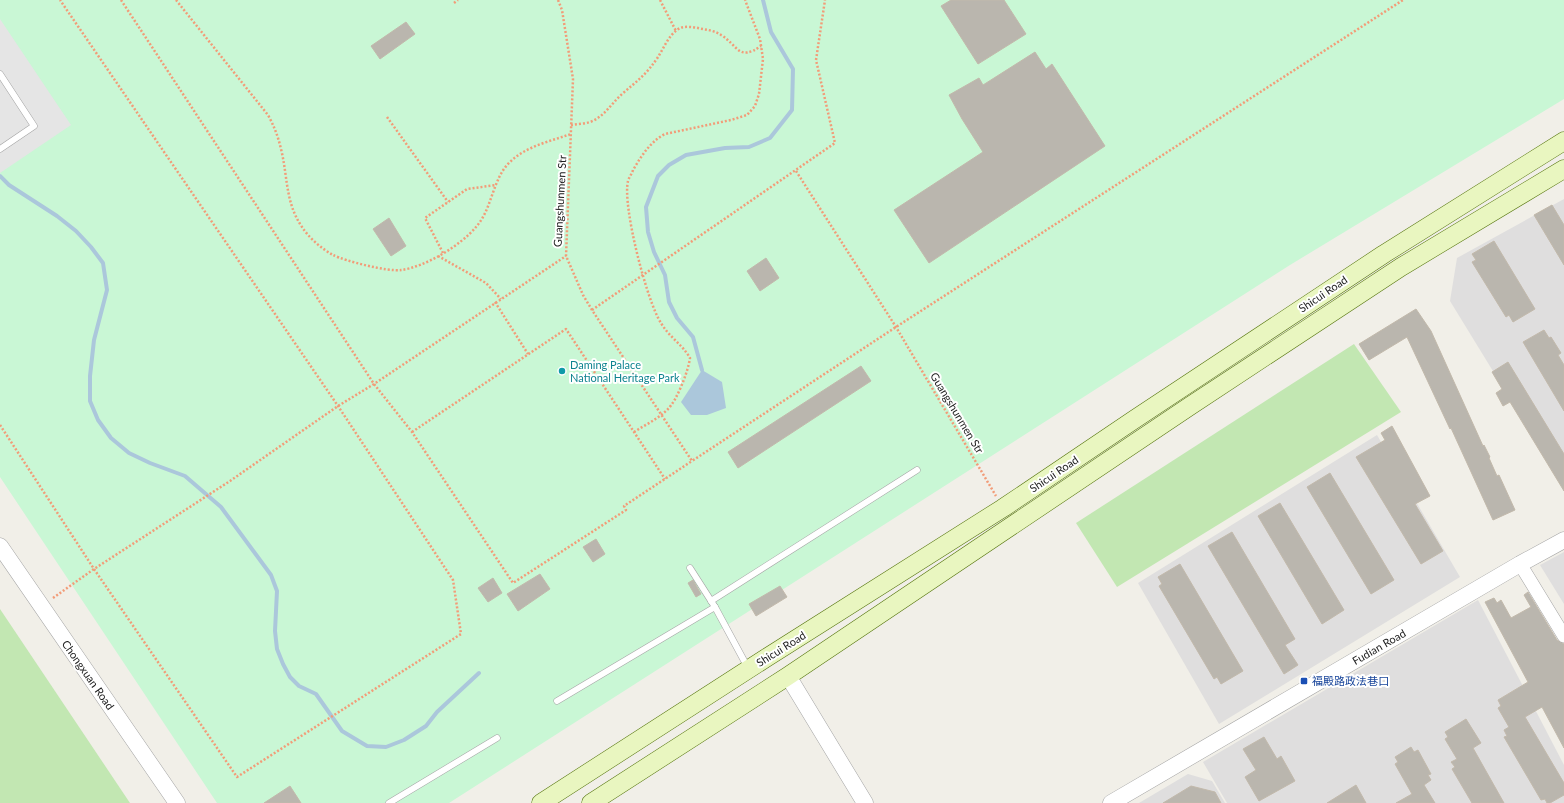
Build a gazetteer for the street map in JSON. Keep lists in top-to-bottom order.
{
  "streets": {
    "main road": ["Shicui Road"],
    "street": ["Fudian Road", "Chongxuan Road"],
    "path": ["Guangshunmen Str"]
  },
  "crossings": [
    ["Guangshunmen Str", "Shicui Road"]
  ],
  "places": {
    "other": ["Daming Palace National Heritage Park"],
    "transit": ["福殿路政法巷口"]
  }
}
